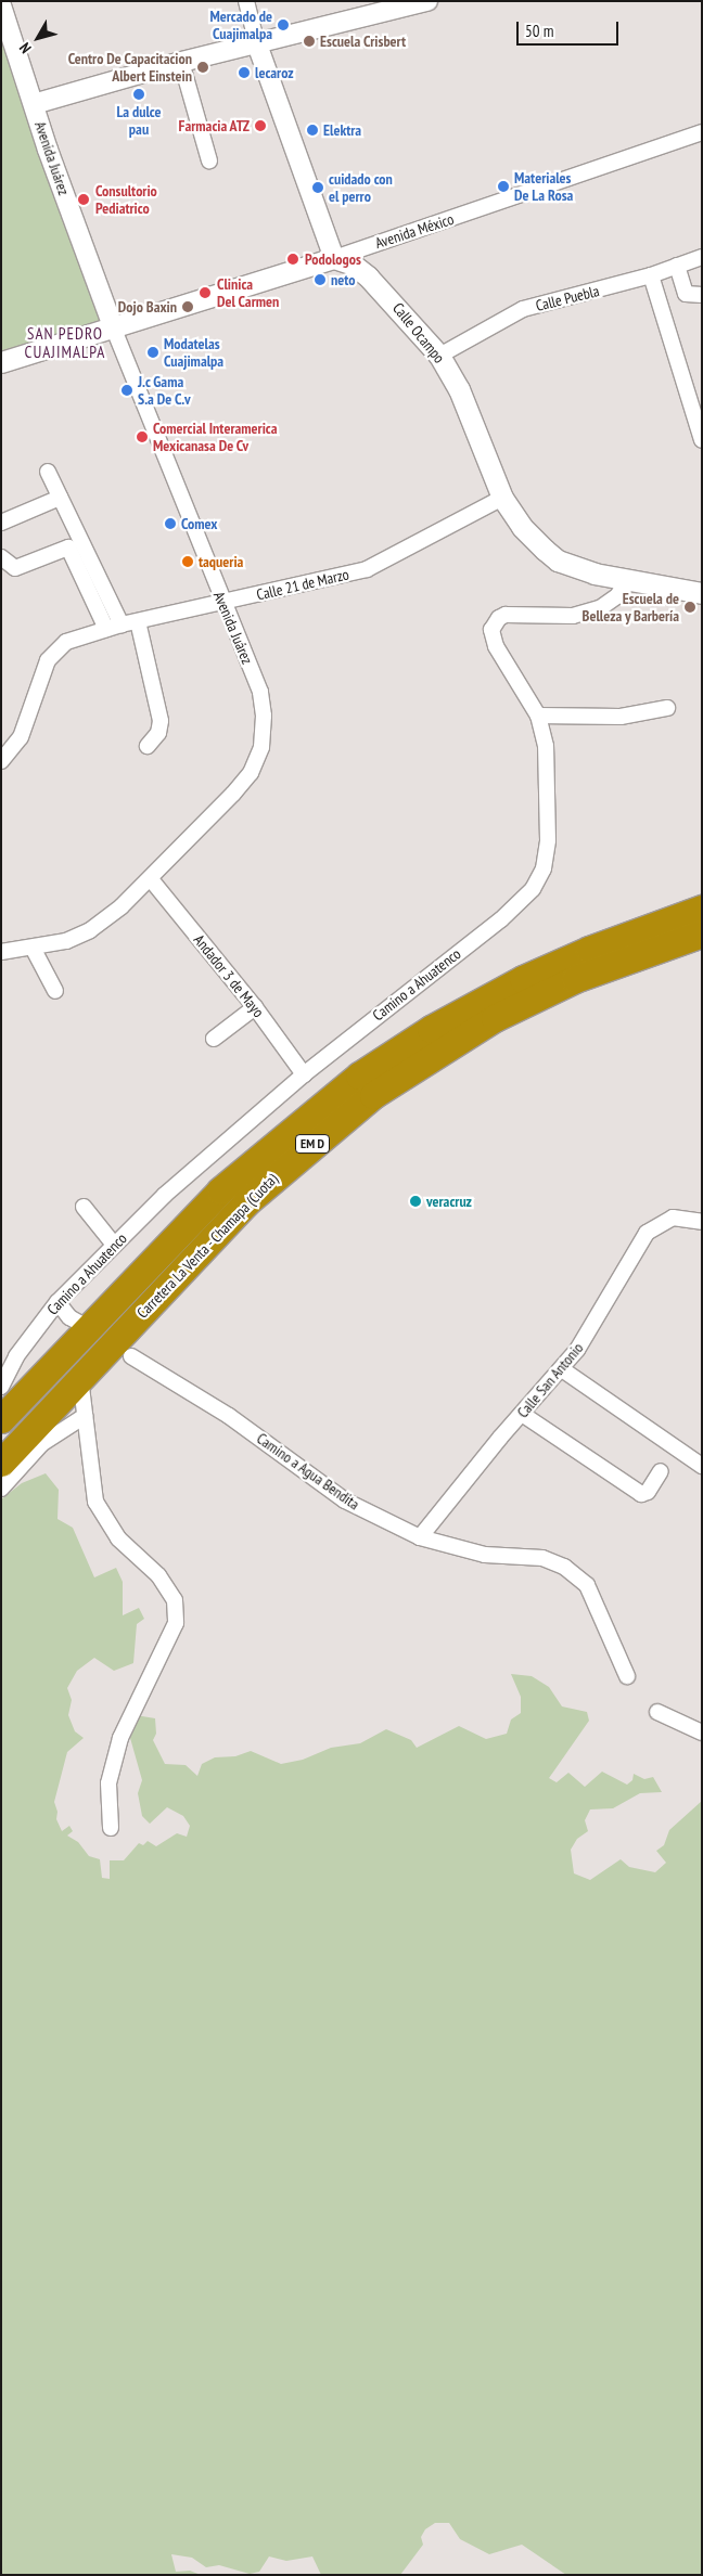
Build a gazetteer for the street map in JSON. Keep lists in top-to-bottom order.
{
  "streets": {
    "highway": ["EM D", "Carretera La Venta - Chamapa (Cuota)"],
    "main road": ["Avenida México", "Calle Ocampo"],
    "street": [
      "Avenida Juárez",
      "Calle Puebla",
      "Calle 21 de Marzo",
      "Andador 3 de Mayo",
      "Camino a Ahuatenco",
      "Calle San Antonio",
      "Camino a Agua Bendita"
    ]
  },
  "crossings": [
    ["Avenida Juárez", "Avenida México"],
    ["Avenida Juárez", "Calle 21 de Marzo"],
    ["Avenida Juárez", "Andador 3 de Mayo"],
    ["Avenida México", "Calle Ocampo"],
    ["Calle Puebla", "Calle Ocampo"],
    ["Calle Ocampo", "Calle 21 de Marzo"],
    ["Calle Ocampo", "Camino a Ahuatenco"],
    ["Andador 3 de Mayo", "Camino a Ahuatenco"],
    ["Calle San Antonio", "Camino a Agua Bendita"]
  ],
  "districts": ["SAN PEDRO CUAJIMALPA"],
  "places": [
    "Mercado de Cuajimalpa",
    "Escuela Crisbert",
    "Centro De Capacitacion Albert Einstein",
    "lecaroz",
    "La dulce pau",
    "Farmacia ATZ",
    "Elektra",
    "Materiales De La Rosa",
    "cuidado con el perro",
    "Consultorio Pediatrico",
    "Podologos",
    "neto",
    "Clinica Del Carmen",
    "Dojo Baxin",
    "Modatelas Cuajimalpa",
    "J.c Gama S.a De C.v",
    "Comercial Interamerica Mexicanasa De Cv",
    "Comex",
    "taqueria",
    "Escuela de Belleza y Barbería",
    "veracruz"
  ],
  "scale_bar": "50 m",
  "north": "bottom left"
}
